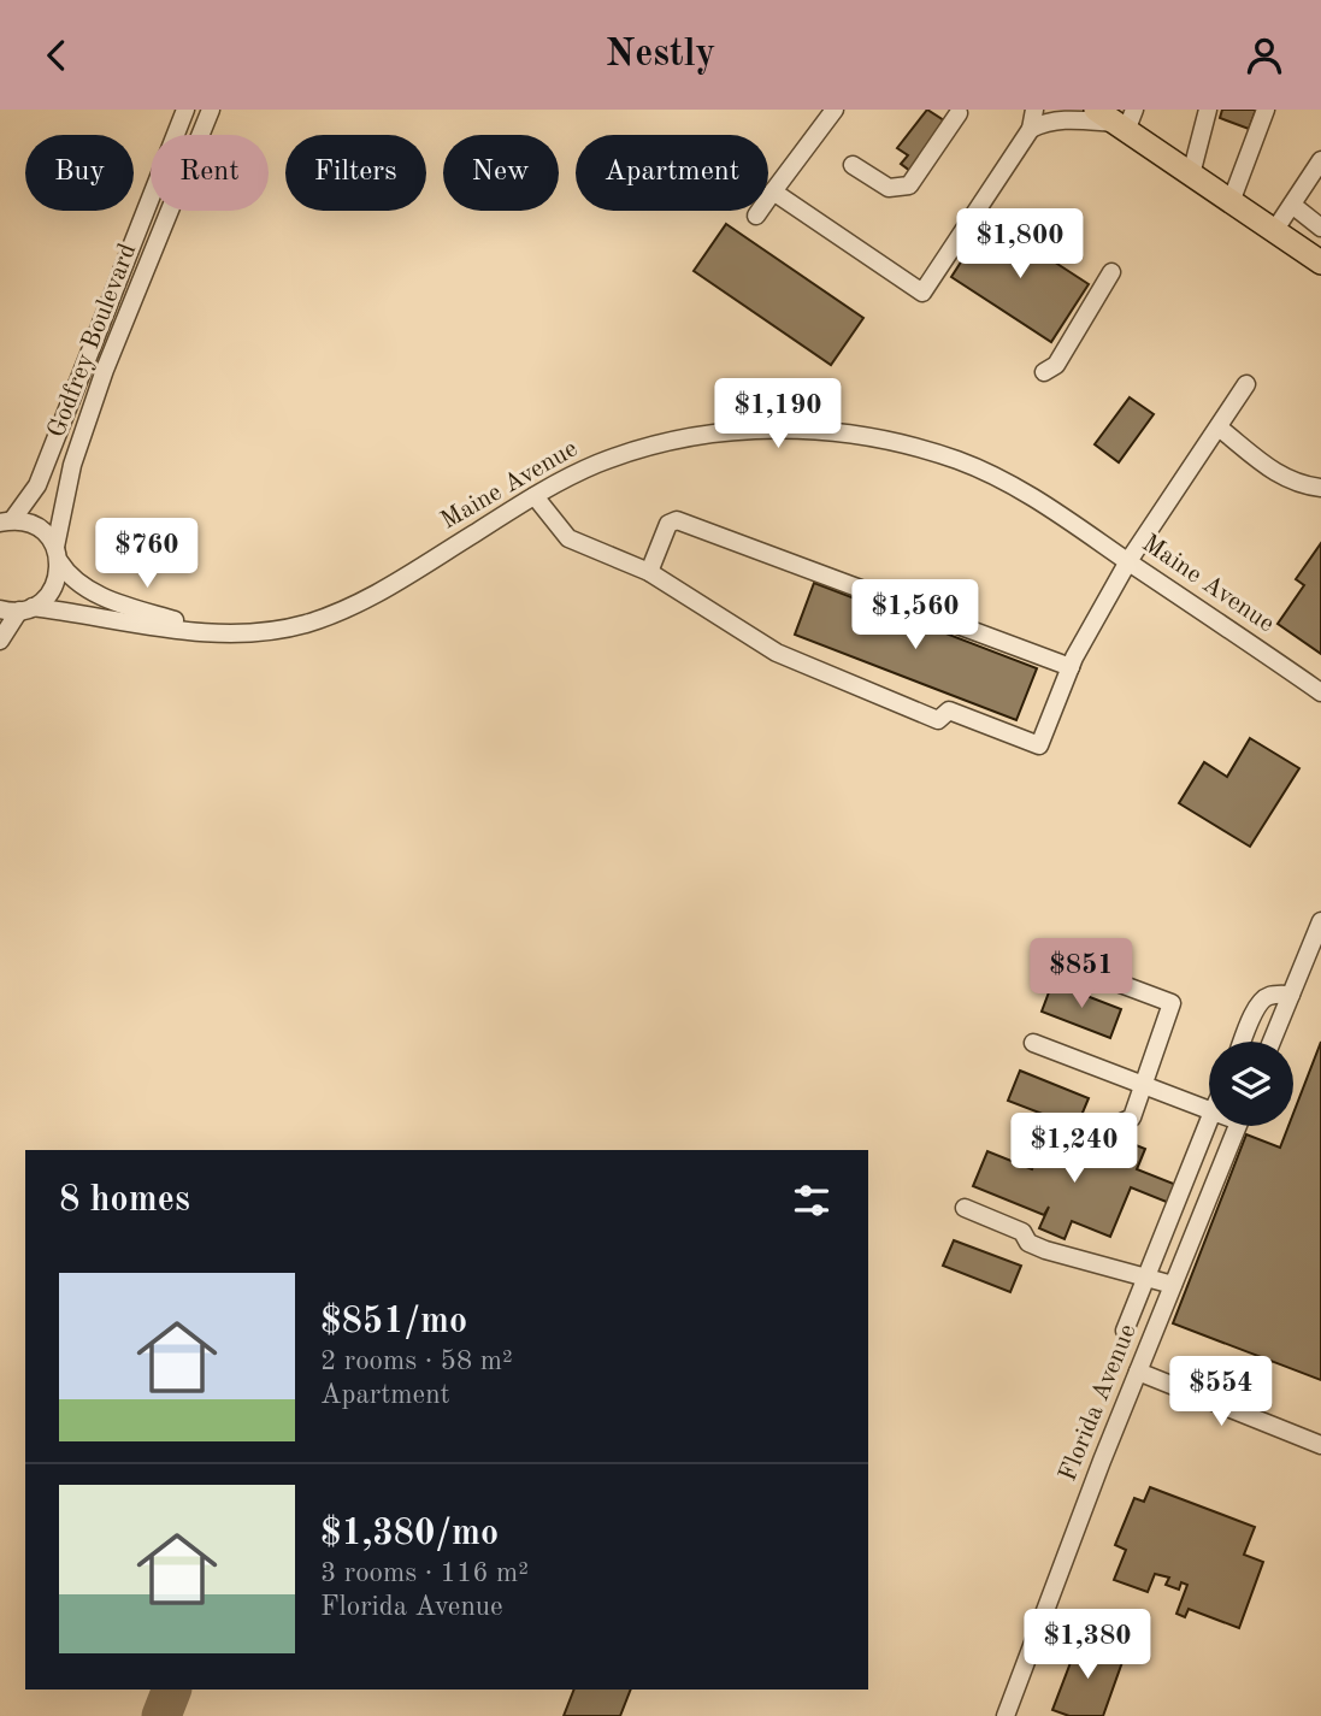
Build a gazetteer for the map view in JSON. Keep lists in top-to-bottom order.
{
  "streets": {
    "street": ["Godfrey Boulevard", "Maine Avenue", "Florida Avenue"]
  },
  "crossings": [
    ["Godfrey Boulevard", "Maine Avenue"]
  ],
  "page": {
    "header": "Nestly",
    "chip": [
      "Buy",
      "Rent",
      "Filters",
      "New",
      "Apartment"
    ],
    "price": [
      "$1,800",
      "$1,190",
      "$760",
      "$1,560",
      "$851",
      "$1,240",
      "$554",
      "$1,380"
    ],
    "heading": "8 homes",
    "list": [
      {
        "name": "$851/mo",
        "note": "2 rooms · 58 m² · Apartment"
      },
      {
        "name": "$1,380/mo",
        "note": "3 rooms · 116 m² · Florida Avenue"
      }
    ]
  }
}
